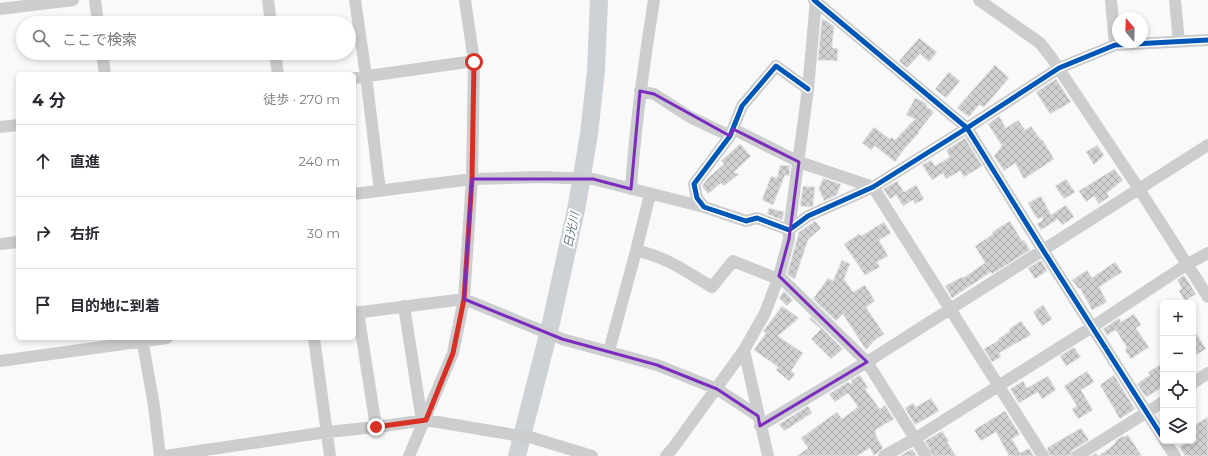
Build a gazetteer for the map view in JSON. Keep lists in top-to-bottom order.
{
  "water": ["日光川"],
  "north": "top",
  "page": {
    "search": "ここで検索",
    "heading": ["4 分", "徒歩 · 270 m"],
    "list": [
      ["直進", "240 m"],
      ["右折", "30 m"],
      "目的地に到着"
    ],
    "map_buttons": ["+", "−"]
  }
}
